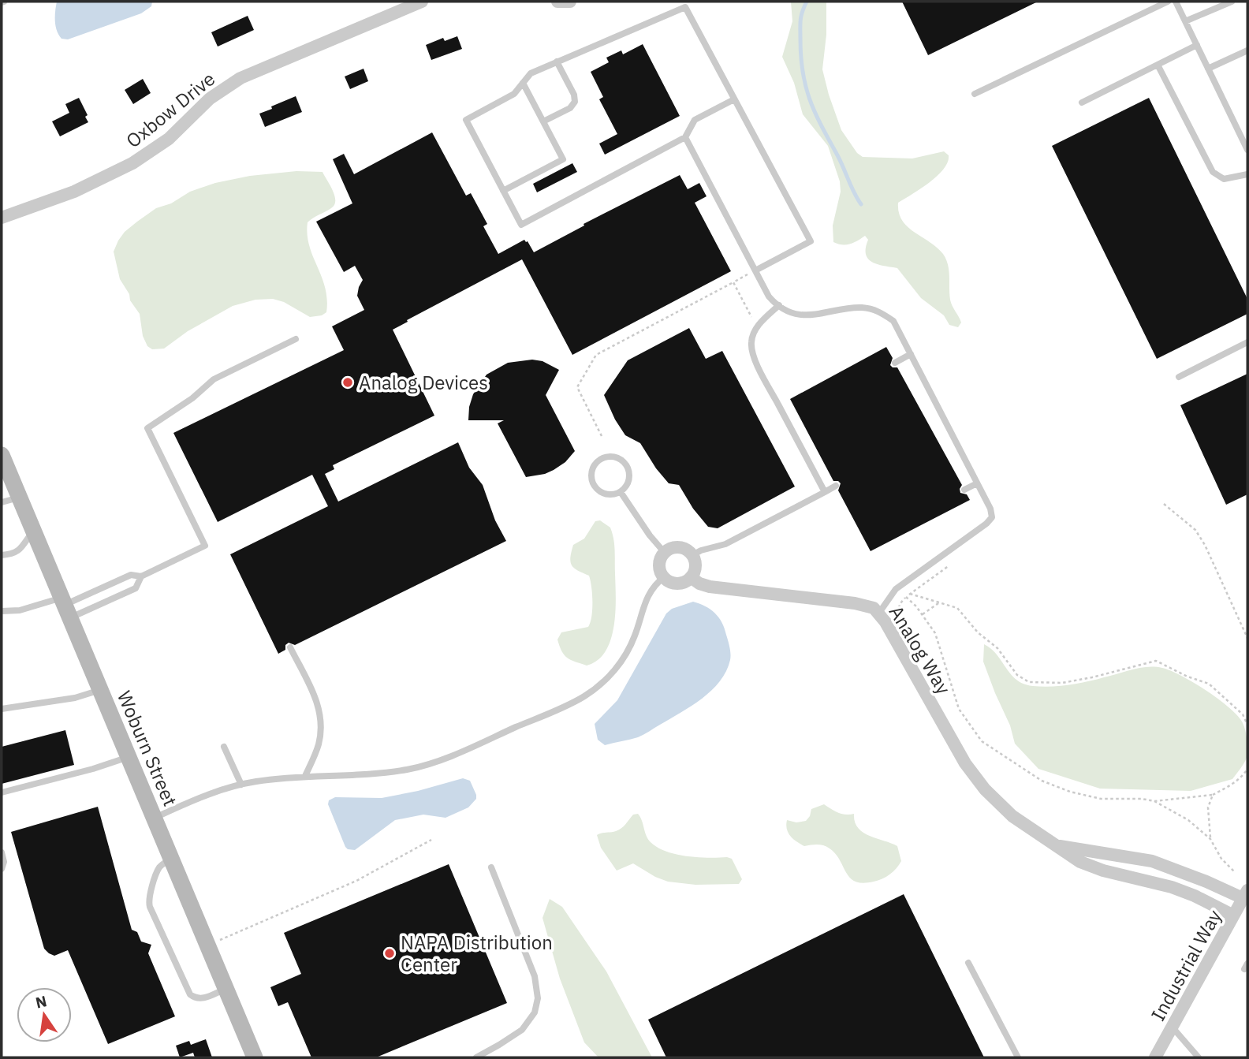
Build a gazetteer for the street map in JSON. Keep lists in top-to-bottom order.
{
  "streets": {
    "street": [
      "Oxbow Drive",
      "Analog Way",
      "Woburn Street",
      "Industrial Way"
    ]
  },
  "crossings": [
    ["Analog Way", "Industrial Way"]
  ],
  "places": ["Analog Devices", "NAPA Distribution Center"],
  "north": "top"
}
